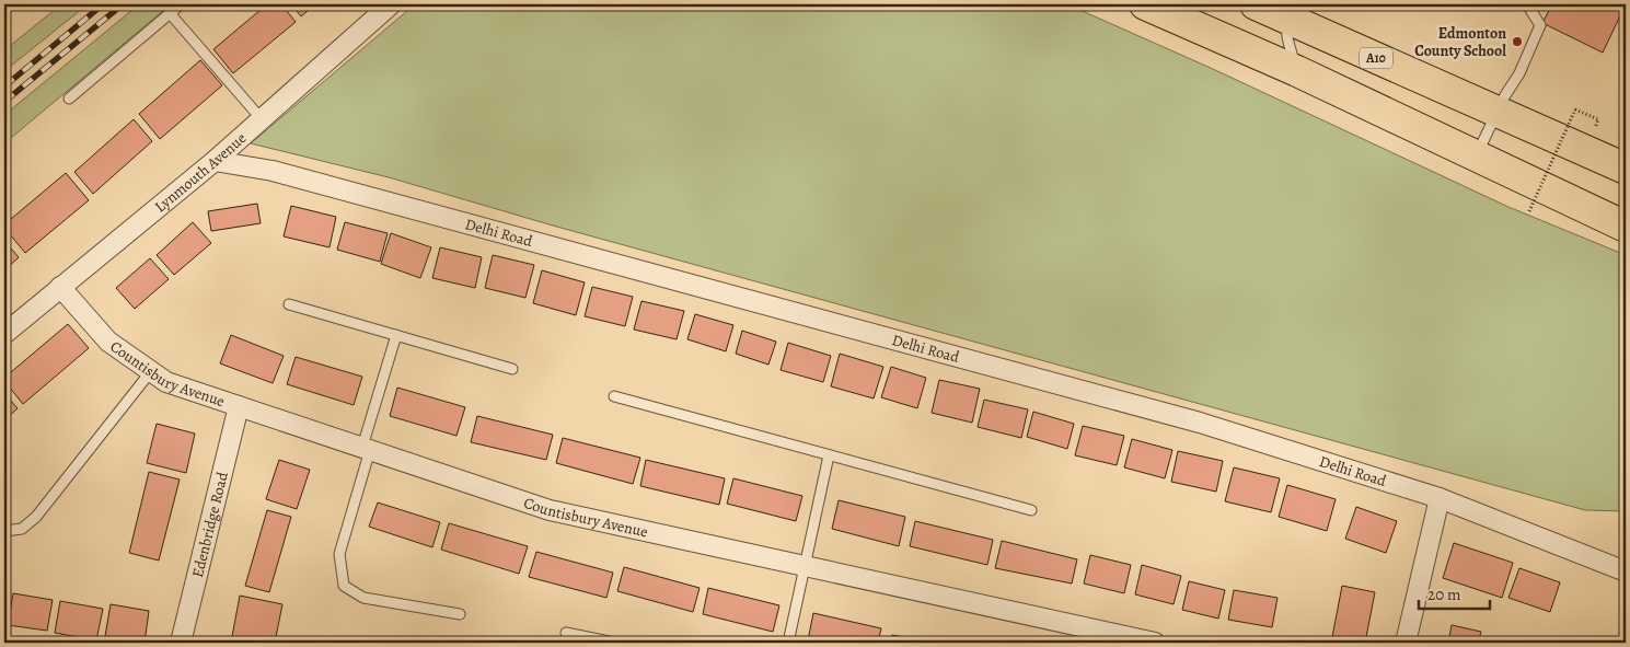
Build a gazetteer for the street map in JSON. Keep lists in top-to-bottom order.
{
  "streets": {
    "highway": ["A10"],
    "street": [
      "Lynmouth Avenue",
      "Delhi Road",
      "Countisbury Avenue",
      "Edenbridge Road"
    ]
  },
  "crossings": [
    ["Lynmouth Avenue", "Delhi Road"],
    ["Lynmouth Avenue", "Countisbury Avenue"],
    ["Countisbury Avenue", "Edenbridge Road"]
  ],
  "places": ["Edmonton County School"],
  "scale_bar": "20 m"
}
